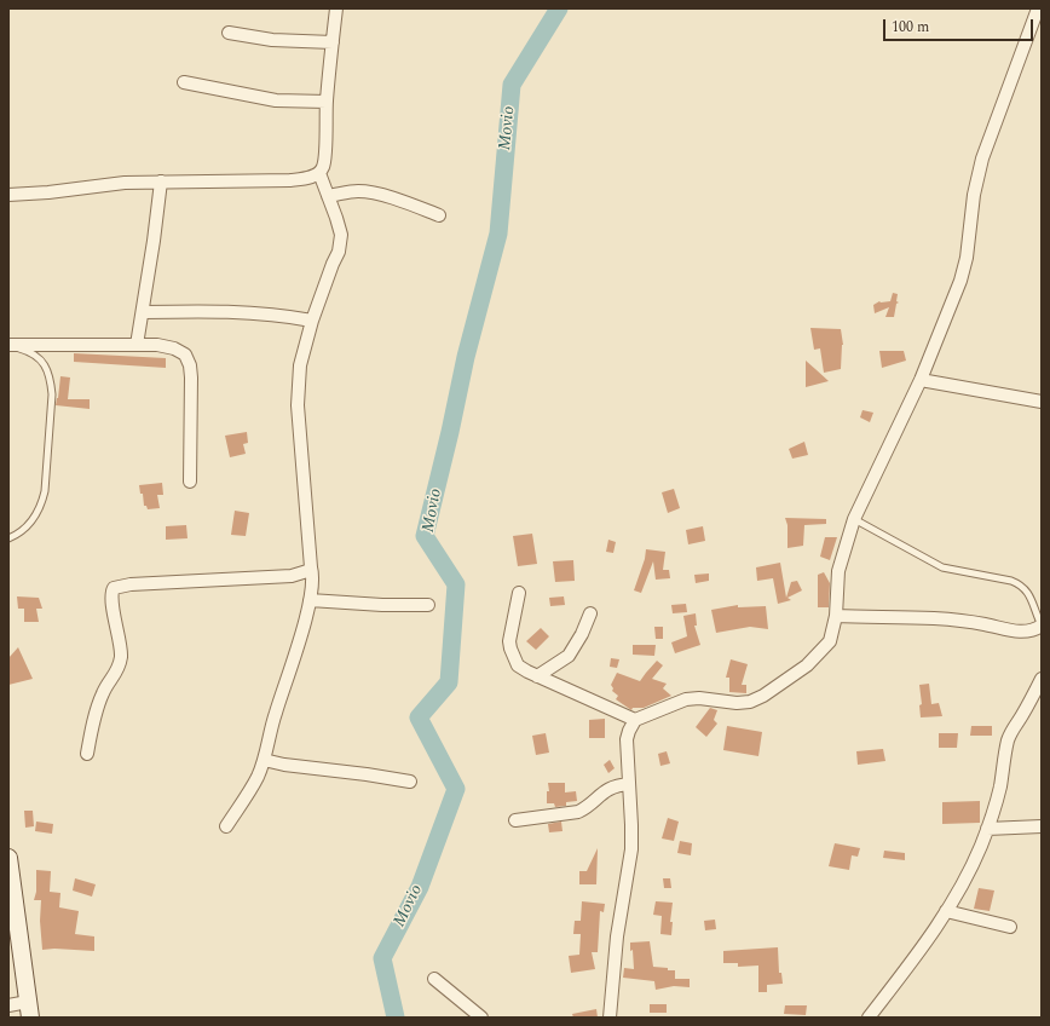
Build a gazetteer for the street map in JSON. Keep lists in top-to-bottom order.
{
  "water": ["Movio"],
  "scale_bar": "100 m"
}
